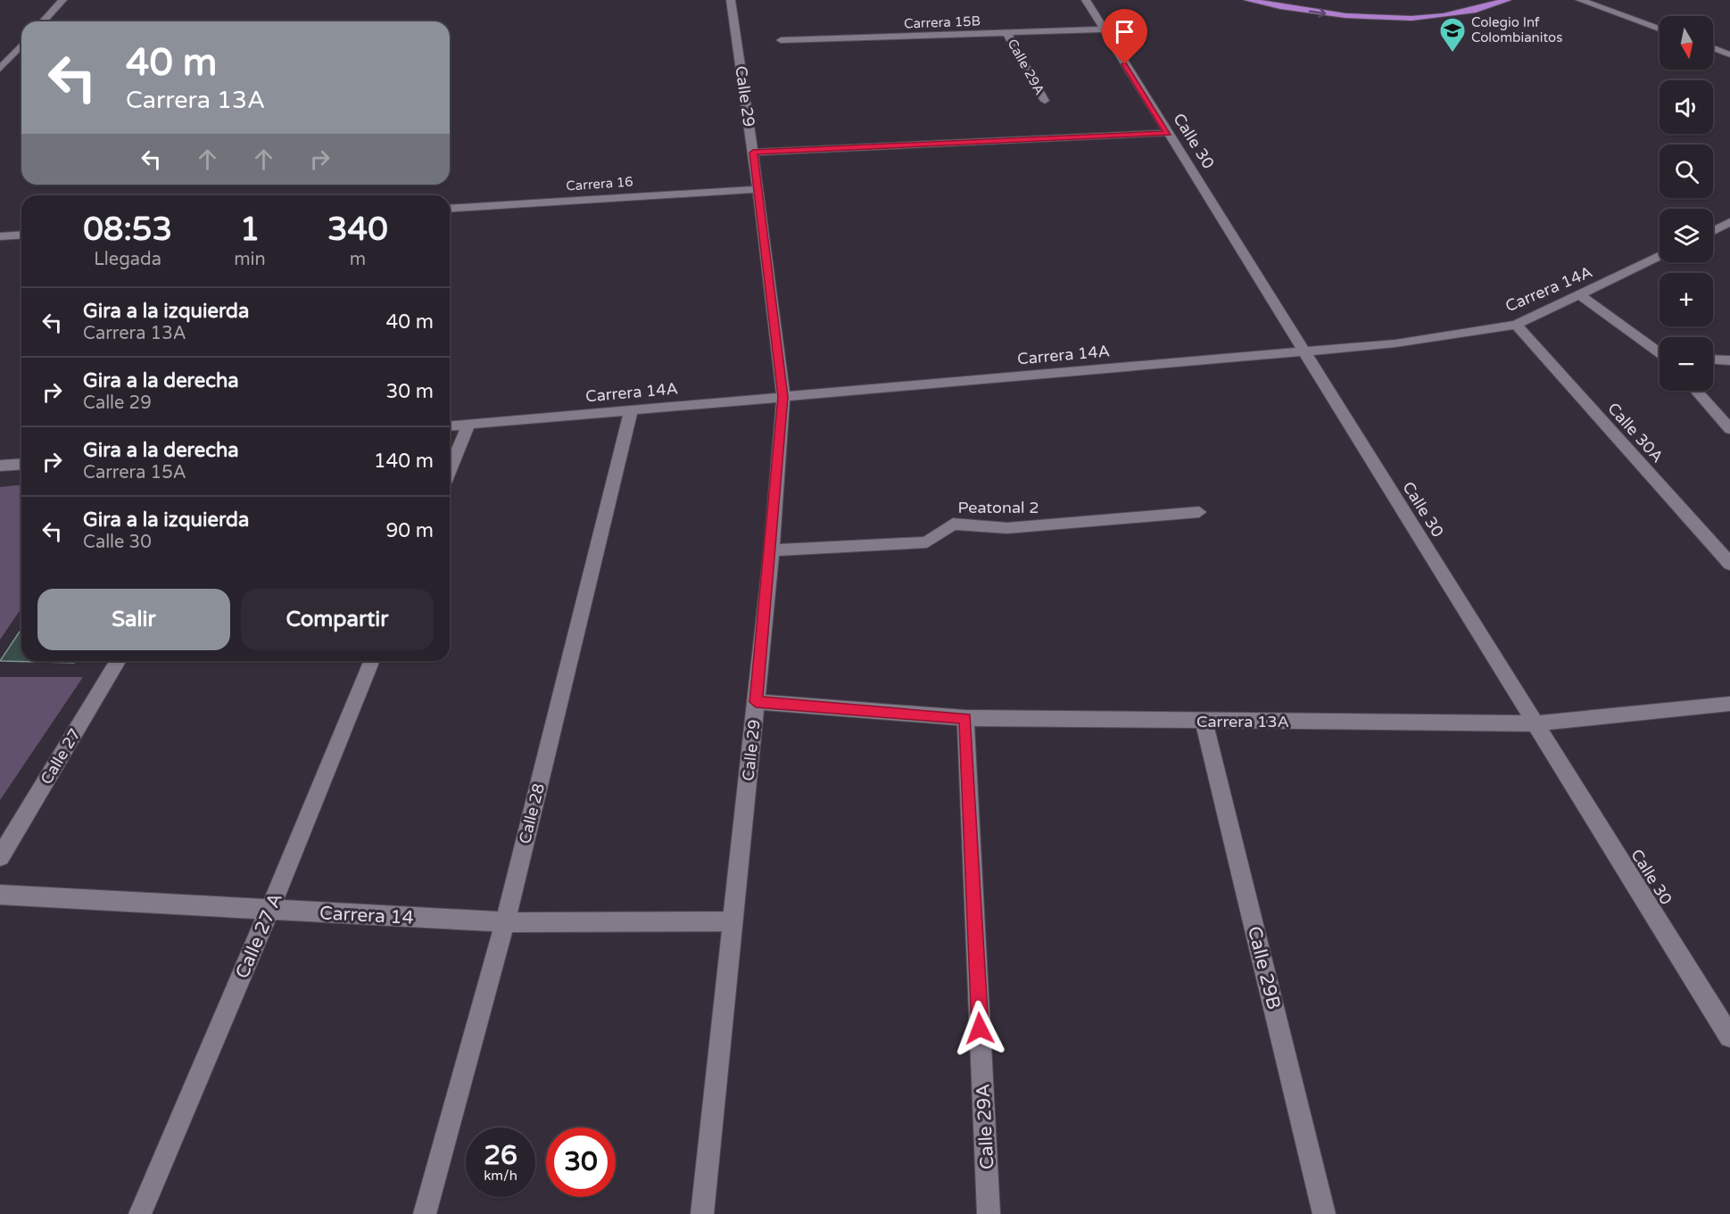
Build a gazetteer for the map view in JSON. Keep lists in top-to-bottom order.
{
  "streets": {
    "street": [
      "Carrera 15B",
      "Calle 29A",
      "Calle 29",
      "Calle 30",
      "Carrera 16",
      "Carrera 14A",
      "Calle 30A",
      "Peatonal 2",
      "Carrera 13A",
      "Calle 27",
      "Calle 28",
      "Carrera 14",
      "Calle 27 A",
      "Calle 29B"
    ]
  },
  "crossings": [
    ["Carrera 15B", "Calle 29A"],
    ["Carrera 15B", "Calle 30"],
    ["Calle 29A", "Carrera 13A"],
    ["Calle 29", "Carrera 16"],
    ["Calle 29", "Carrera 14A"],
    ["Calle 29", "Peatonal 2"],
    ["Calle 29", "Carrera 13A"],
    ["Calle 29", "Carrera 14"],
    ["Calle 30", "Carrera 14A"],
    ["Calle 30", "Carrera 13A"],
    ["Carrera 14A", "Calle 30A"],
    ["Carrera 14A", "Calle 28"],
    ["Carrera 13A", "Calle 29B"],
    ["Calle 28", "Carrera 14"],
    ["Carrera 14", "Calle 27 A"]
  ],
  "places": {
    "school or university": ["Colegio Inf Colombianitos"]
  },
  "north": "bottom",
  "page": {
    "map_buttons": ["+", "−"],
    "turn": ["40 m", "Carrera 13A"],
    "eta": [
      "08:53",
      "Llegada",
      "1",
      "min",
      "340",
      "m"
    ],
    "list": [
      {
        "name": "Gira a la izquierda",
        "note": "Carrera 13A",
        "value": "40 m"
      },
      {
        "name": "Gira a la derecha",
        "note": "Calle 29",
        "value": "30 m"
      },
      {
        "name": "Gira a la derecha",
        "note": "Carrera 15A",
        "value": "140 m"
      },
      {
        "name": "Gira a la izquierda",
        "note": "Calle 30",
        "value": "90 m"
      }
    ],
    "buttons": ["Salir", "Compartir"],
    "speed": "26 km/h",
    "limit": "30"
  }
}
